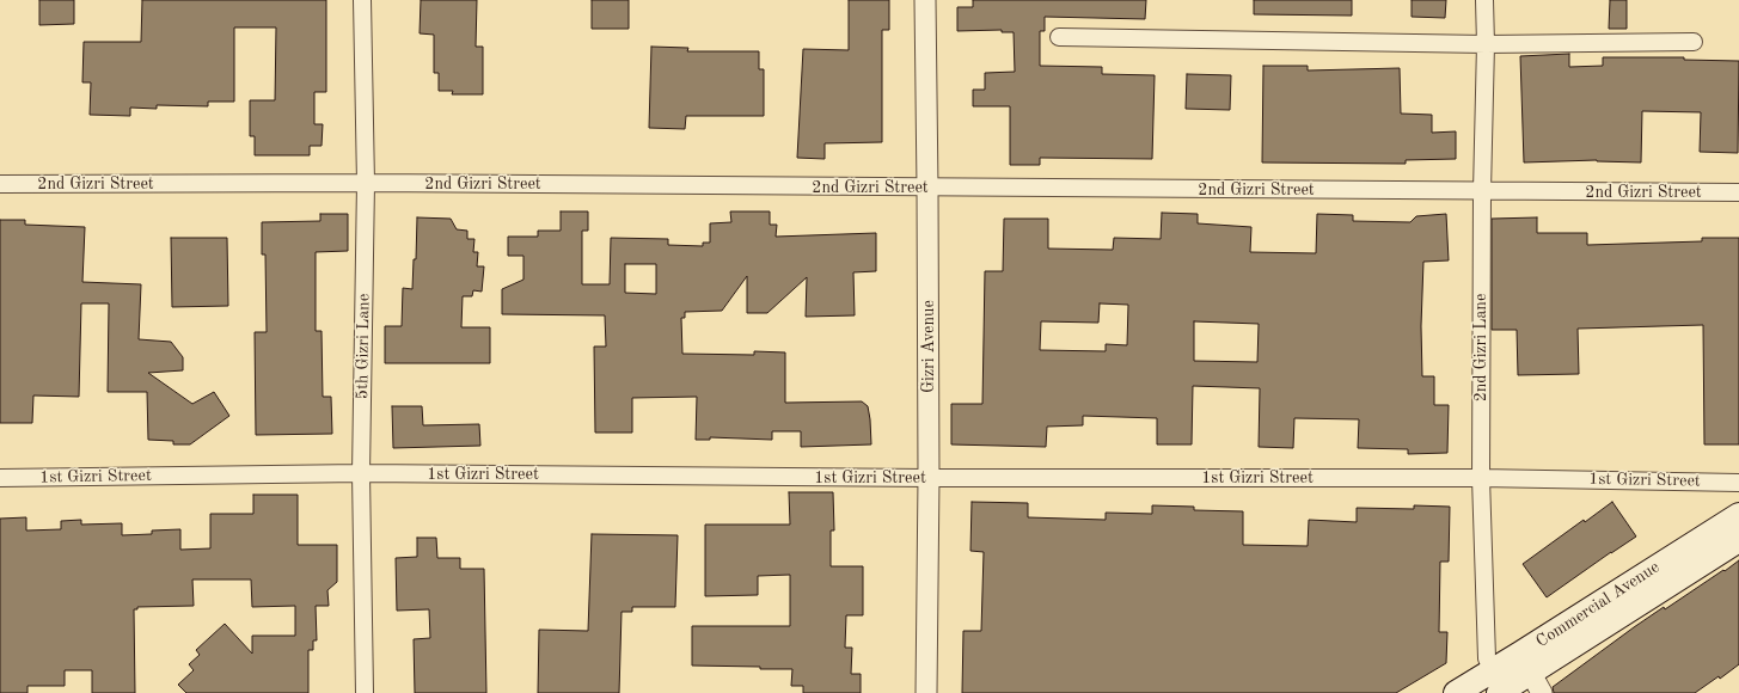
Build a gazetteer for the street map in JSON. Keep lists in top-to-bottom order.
{
  "streets": {
    "main road": ["Commercial Avenue"],
    "street": [
      "2nd Gizri Street",
      "5th Gizri Lane",
      "Gizri Avenue",
      "2nd Gizri Lane",
      "1st Gizri Street"
    ]
  },
  "crossings": [
    ["2nd Gizri Street", "5th Gizri Lane"],
    ["2nd Gizri Street", "Gizri Avenue"],
    ["2nd Gizri Street", "2nd Gizri Lane"],
    ["5th Gizri Lane", "1st Gizri Street"],
    ["Gizri Avenue", "1st Gizri Street"],
    ["2nd Gizri Lane", "1st Gizri Street"],
    ["2nd Gizri Lane", "Commercial Avenue"]
  ]
}
